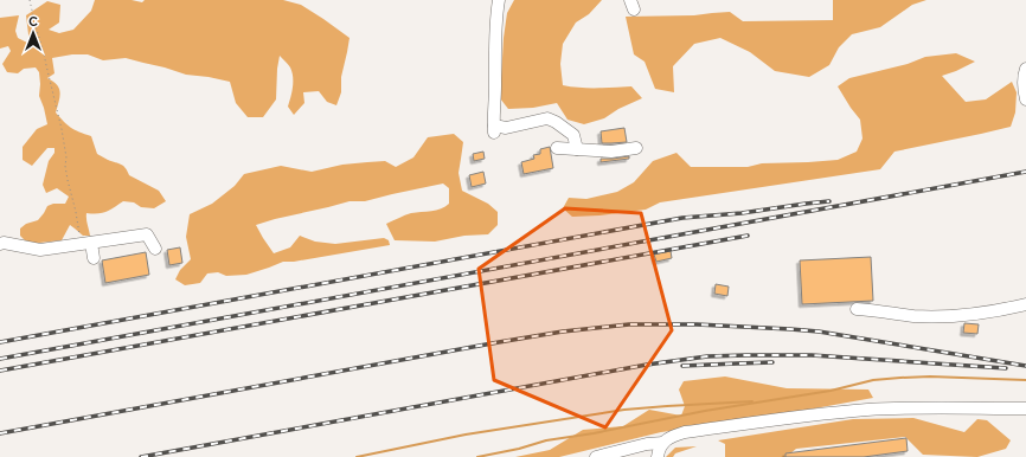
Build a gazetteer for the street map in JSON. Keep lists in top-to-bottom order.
{
  "north": "top"
}
